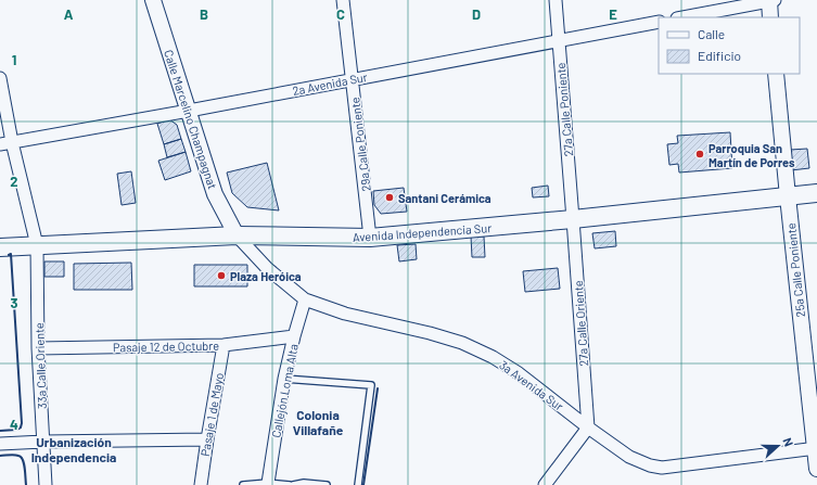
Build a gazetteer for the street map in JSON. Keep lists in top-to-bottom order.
{
  "streets": {
    "main road": ["Avenida Independencia Sur"],
    "street": [
      "2a Avenida Sur",
      "27a Calle Poniente",
      "Calle Marcelino Champagnat",
      "29a Calle Poniente",
      "25a Calle Poniente",
      "27a Calle Oriente",
      "Pasaje 12 de Octubre",
      "33a Calle Oriente",
      "3a Avenida Sur",
      "Callejón Loma Alta",
      "Pasaje 1 de Mayo"
    ]
  },
  "crossings": [
    ["2a Avenida Sur", "27a Calle Poniente"],
    ["2a Avenida Sur", "Calle Marcelino Champagnat"],
    ["2a Avenida Sur", "29a Calle Poniente"],
    ["2a Avenida Sur", "33a Calle Oriente"],
    ["27a Calle Poniente", "Avenida Independencia Sur"],
    ["27a Calle Poniente", "27a Calle Oriente"],
    ["Calle Marcelino Champagnat", "Avenida Independencia Sur"],
    ["Calle Marcelino Champagnat", "3a Avenida Sur"],
    ["29a Calle Poniente", "Avenida Independencia Sur"],
    ["Avenida Independencia Sur", "25a Calle Poniente"],
    ["Avenida Independencia Sur", "27a Calle Oriente"],
    ["Avenida Independencia Sur", "33a Calle Oriente"],
    ["Avenida Independencia Sur", "3a Avenida Sur"],
    ["25a Calle Poniente", "3a Avenida Sur"],
    ["27a Calle Oriente", "3a Avenida Sur"],
    ["Pasaje 12 de Octubre", "33a Calle Oriente"],
    ["Pasaje 12 de Octubre", "Callejón Loma Alta"],
    ["Pasaje 12 de Octubre", "Pasaje 1 de Mayo"],
    ["3a Avenida Sur", "Callejón Loma Alta"]
  ],
  "districts": ["Colonia Villafañe", "Urbanización Independencia"],
  "places": ["Parroquia San Martín de Porres", "Santani Cerámica", "Plaza Heróica"],
  "legend": ["Calle", "Edificio"],
  "north": "right",
  "grid": {
    "columns": [
      "A",
      "B",
      "C",
      "D",
      "E"
    ],
    "rows": [
      "1",
      "2",
      "3",
      "4"
    ]
  }
}
